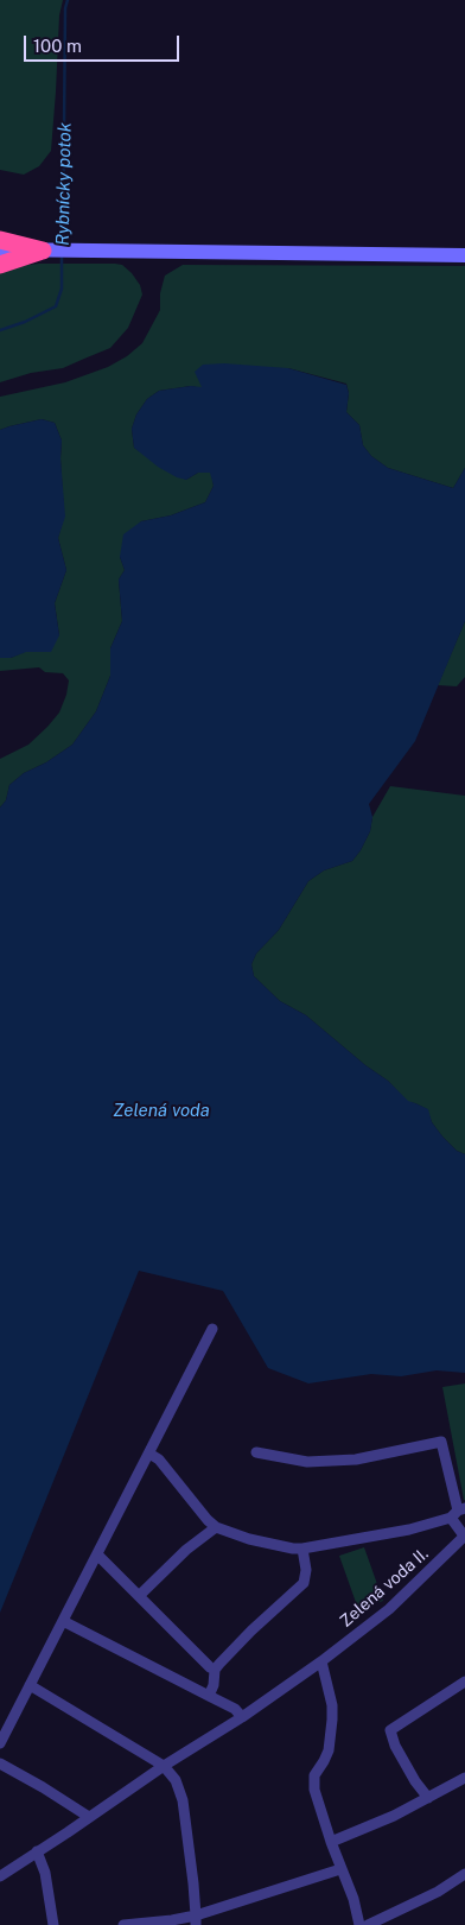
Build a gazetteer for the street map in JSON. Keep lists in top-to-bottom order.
{
  "streets": {
    "street": ["Zelená voda II."]
  },
  "water": ["Rybnícky potok", "Zelená voda"],
  "scale_bar": "100 m"
}
